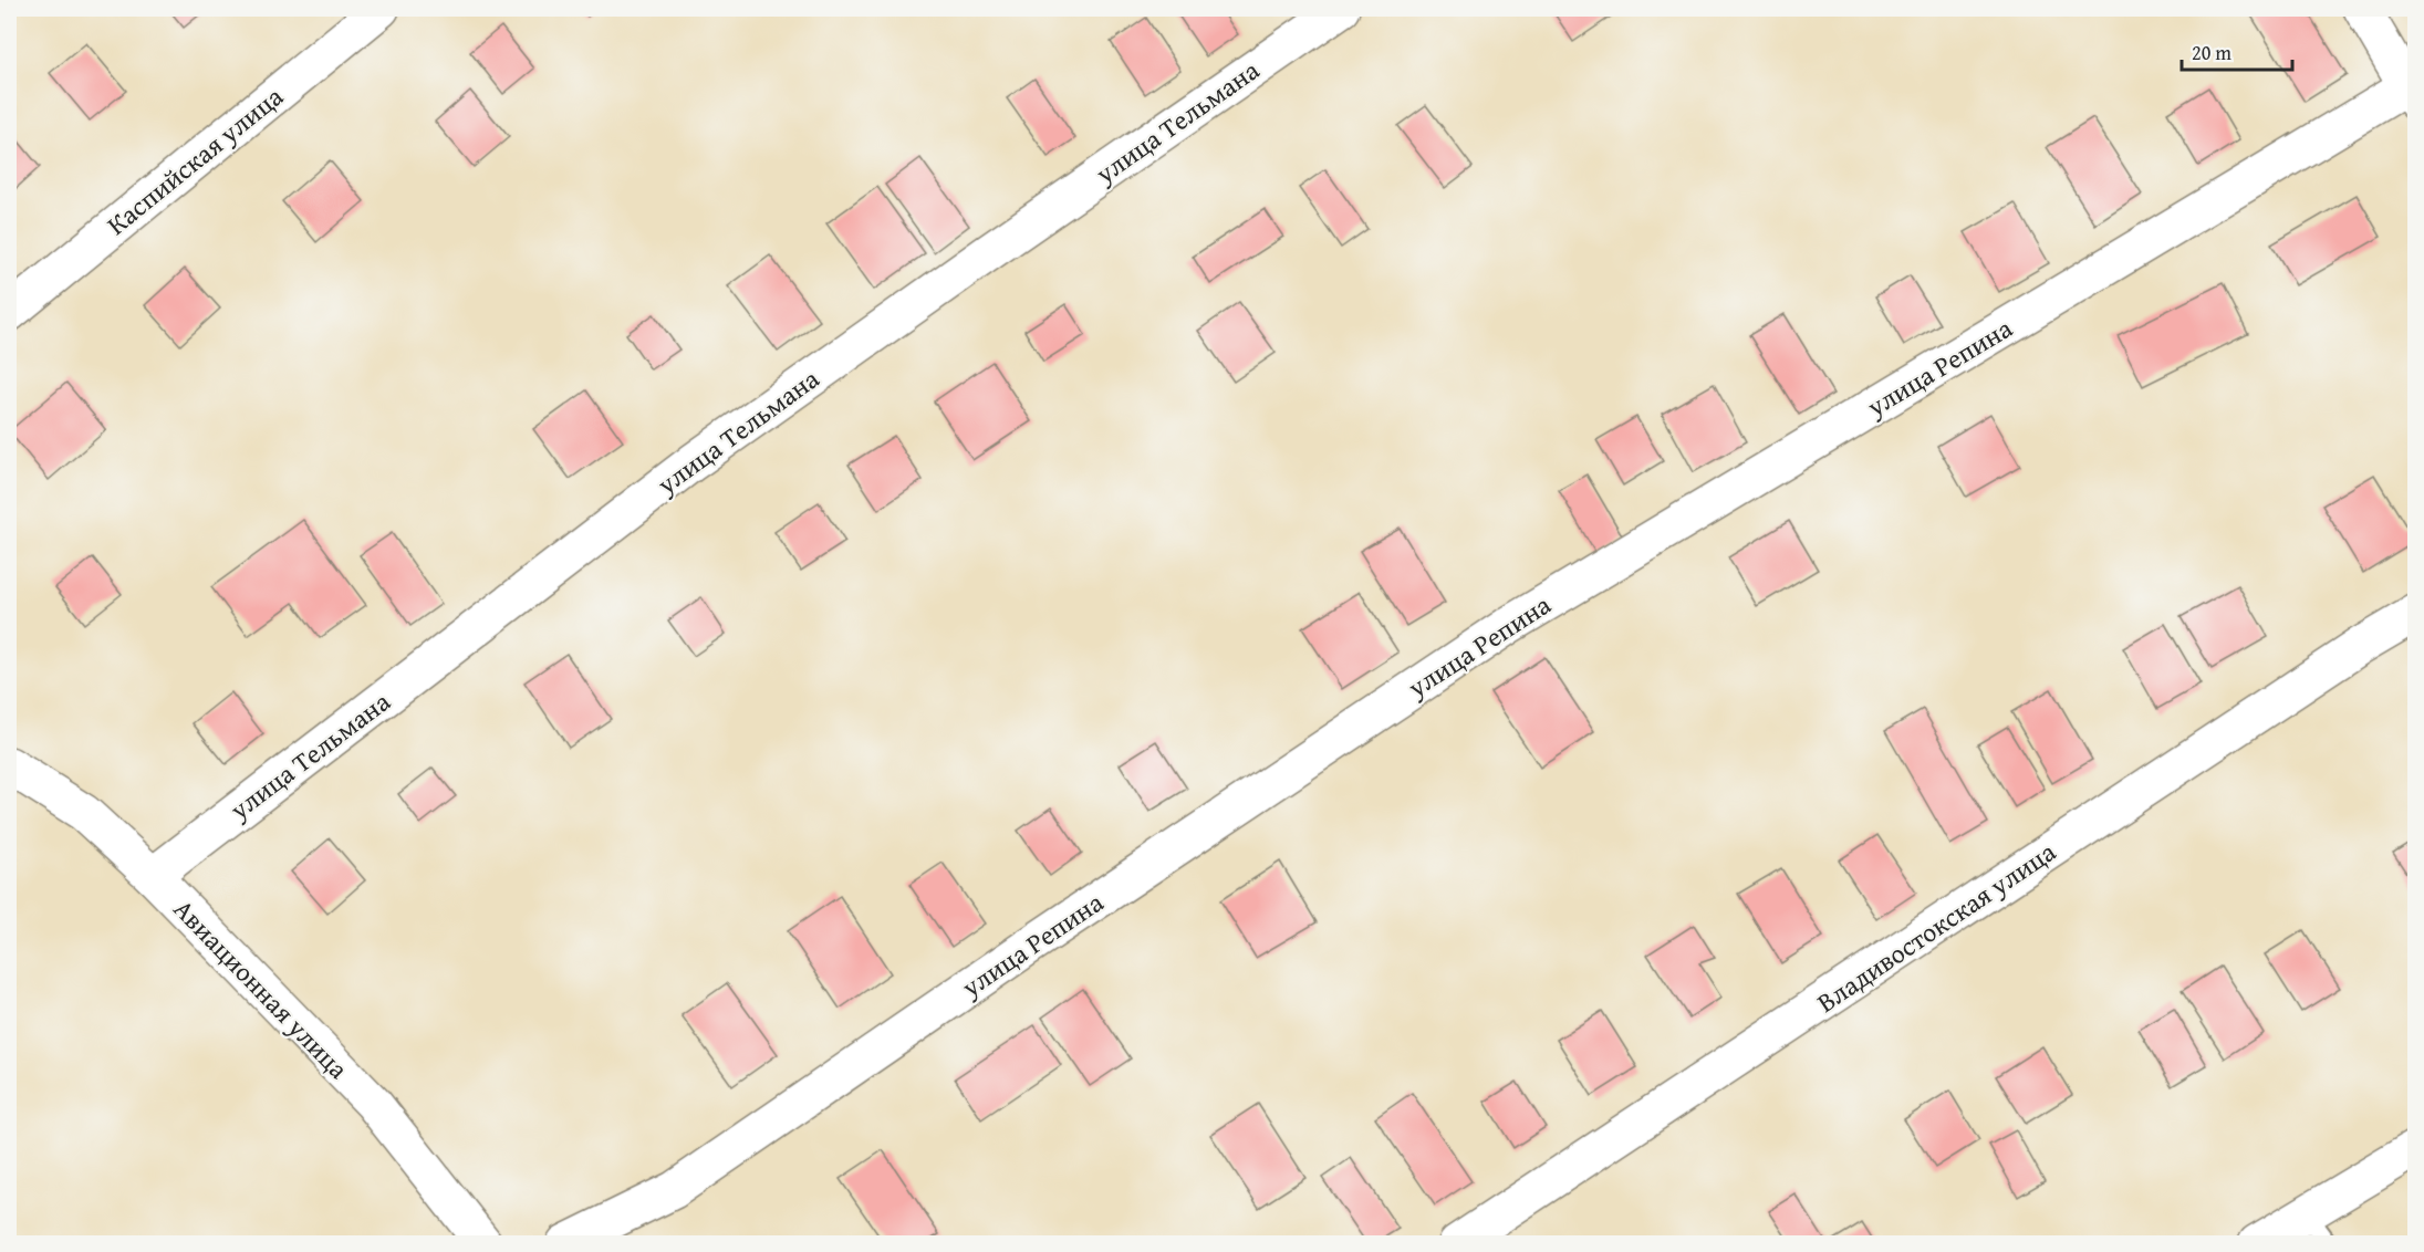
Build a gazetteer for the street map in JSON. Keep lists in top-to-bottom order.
{
  "streets": {
    "street": [
      "улица Тельмана",
      "Каспийская улица",
      "улица Репина",
      "Владивостокская улица",
      "Авиационная улица"
    ]
  },
  "crossings": [
    ["улица Тельмана", "Авиационная улица"]
  ],
  "scale_bar": "20 m"
}
